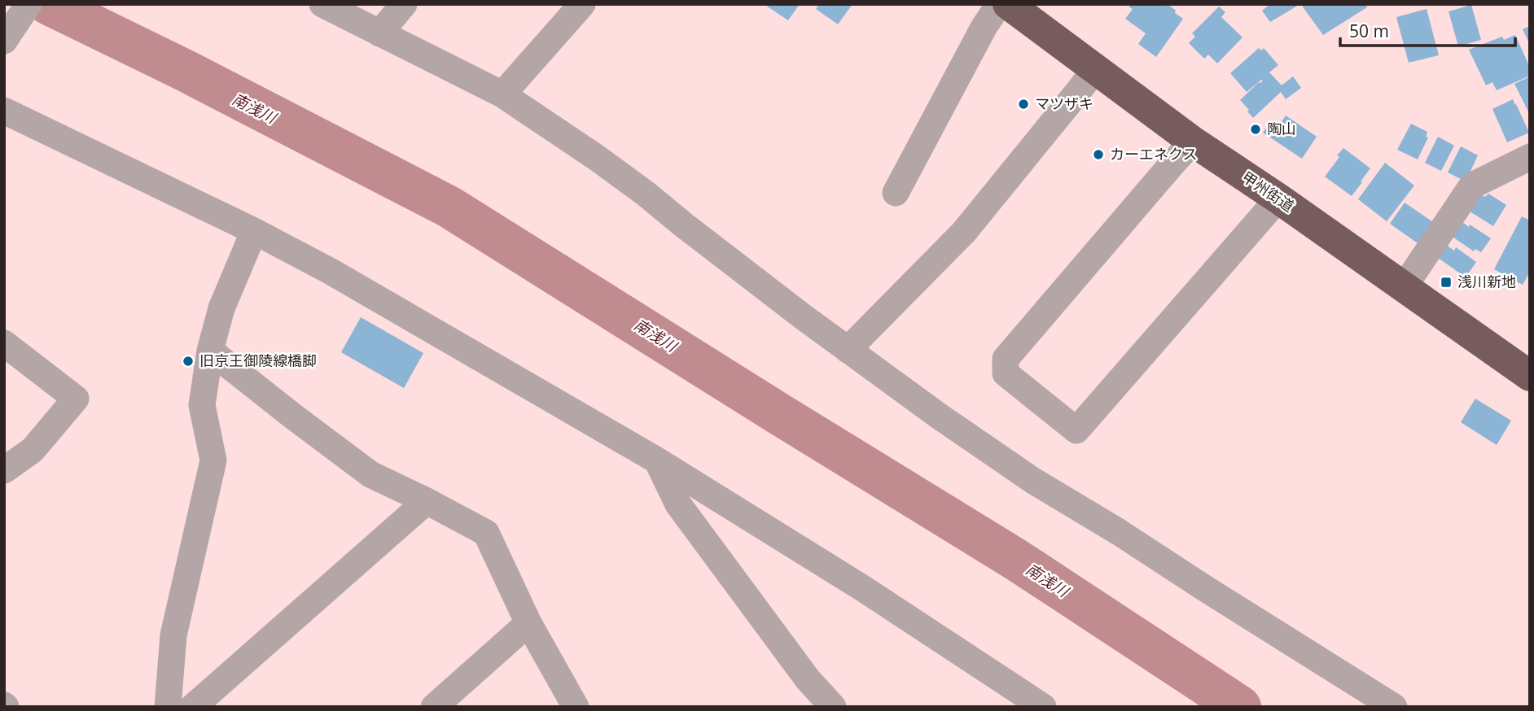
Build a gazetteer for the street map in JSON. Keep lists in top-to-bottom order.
{
  "streets": {
    "highway": ["甲州街道"]
  },
  "water": ["南浅川"],
  "places": {
    "other": [
      "マツザキ",
      "陶山",
      "カーエネクス",
      "旧京王御陵線橋脚"
    ],
    "transit": ["浅川新地"]
  },
  "scale_bar": "50 m"
}
